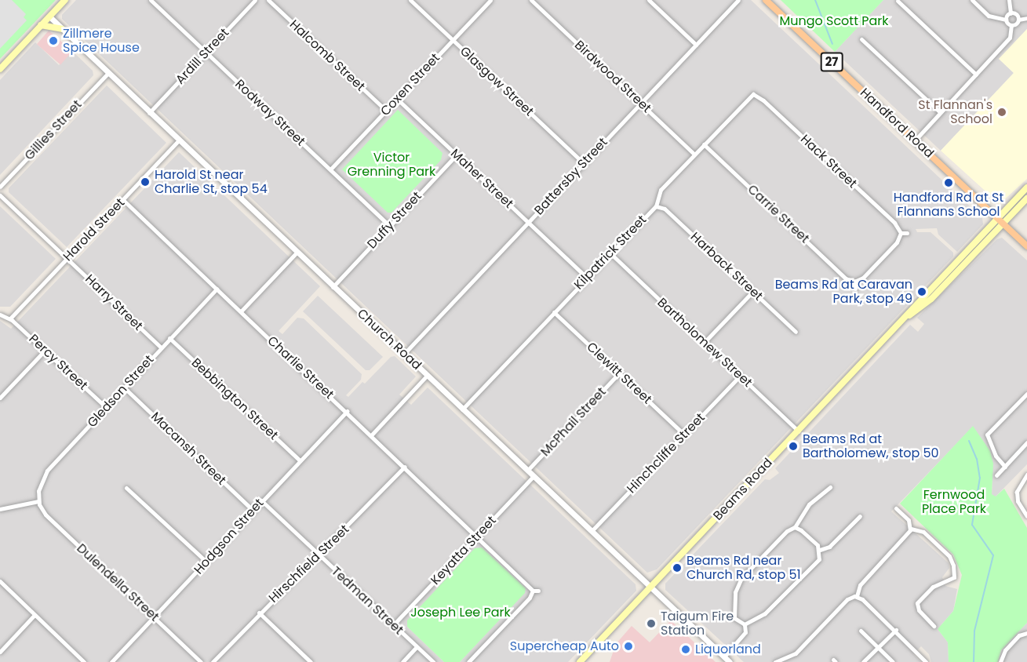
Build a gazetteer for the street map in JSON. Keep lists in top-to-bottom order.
{
  "streets": {
    "main road": ["27", "Handford Road", "Beams Road"],
    "street": [
      "Halcomb Street",
      "Ardill Street",
      "Birdwood Street",
      "Glasgow Street",
      "Coxen Street",
      "Rodway Street",
      "Gillies Street",
      "Hack Street",
      "Battersby Street",
      "Maher Street",
      "Carrie Street",
      "Duffy Street",
      "Harold Street",
      "Kilpatrick Street",
      "Harback Street",
      "Harry Street",
      "Church Road",
      "Bartholomew Street",
      "Percy Street",
      "Charlie Street",
      "Clewitt Street",
      "Gledson Street",
      "Bebbington Street",
      "McPhail Street",
      "Macansh Street",
      "Hinchcliffe Street",
      "Hodgson Street",
      "Keyatta Street",
      "Hirschfield Street",
      "Dulendella Street",
      "Tedman Street"
    ]
  },
  "crossings": [
    ["Halcomb Street", "Coxen Street"],
    ["Ardill Street", "Rodway Street"],
    ["Ardill Street", "Church Road"],
    ["Birdwood Street", "Battersby Street"],
    ["Birdwood Street", "Kilpatrick Street"],
    ["Glasgow Street", "Coxen Street"],
    ["Glasgow Street", "Battersby Street"],
    ["Coxen Street", "Rodway Street"],
    ["Coxen Street", "Maher Street"],
    ["Rodway Street", "Duffy Street"],
    ["Handford Road", "Beams Road"],
    ["Gillies Street", "Church Road"],
    ["Hack Street", "Kilpatrick Street"],
    ["Battersby Street", "Maher Street"],
    ["Battersby Street", "Church Road"],
    ["Maher Street", "Duffy Street"],
    ["Maher Street", "Kilpatrick Street"],
    ["Carrie Street", "Kilpatrick Street"],
    ["Duffy Street", "Church Road"],
    ["Harold Street", "Harry Street"],
    ["Harold Street", "Church Road"],
    ["Harold Street", "Percy Street"],
    ["Harold Street", "Charlie Street"],
    ["Kilpatrick Street", "Harback Street"],
    ["Kilpatrick Street", "Church Road"],
    ["Kilpatrick Street", "Bartholomew Street"],
    ["Kilpatrick Street", "Clewitt Street"],
    ["Harry Street", "Gledson Street"],
    ["Church Road", "McPhail Street"],
    ["Church Road", "Hinchcliffe Street"],
    ["Church Road", "Beams Road"],
    ["Church Road", "Keyatta Street"],
    ["Bartholomew Street", "Hinchcliffe Street"],
    ["Bartholomew Street", "Beams Road"],
    ["Percy Street", "Gledson Street"],
    ["Charlie Street", "Gledson Street"],
    ["Charlie Street", "Hodgson Street"],
    ["Charlie Street", "Keyatta Street"],
    ["Charlie Street", "Hirschfield Street"],
    ["Clewitt Street", "McPhail Street"],
    ["Clewitt Street", "Hinchcliffe Street"],
    ["Gledson Street", "Bebbington Street"],
    ["Gledson Street", "Macansh Street"],
    ["Gledson Street", "Dulendella Street"],
    ["Bebbington Street", "Hodgson Street"],
    ["Macansh Street", "Hodgson Street"],
    ["Hodgson Street", "Dulendella Street"],
    ["Hodgson Street", "Tedman Street"],
    ["Keyatta Street", "Tedman Street"],
    ["Hirschfield Street", "Tedman Street"]
  ],
  "parks": [
    "Mungo Scott Park",
    "Victor Grenning Park",
    "Fernwood Place Park",
    "Joseph Lee Park"
  ],
  "places": [
    "Zillmere Spice House",
    "St Flannan's School",
    "Harold St near Charlie St, stop 54",
    "Handford Rd at St Flannans School",
    "Beams Rd at Caravan Park, stop 49",
    "Beams Rd at Bartholomew, stop 50",
    "Beams Rd near Church Rd, stop 51",
    "Taigum Fire Station",
    "Supercheap Auto",
    "Liquorland"
  ]
}
